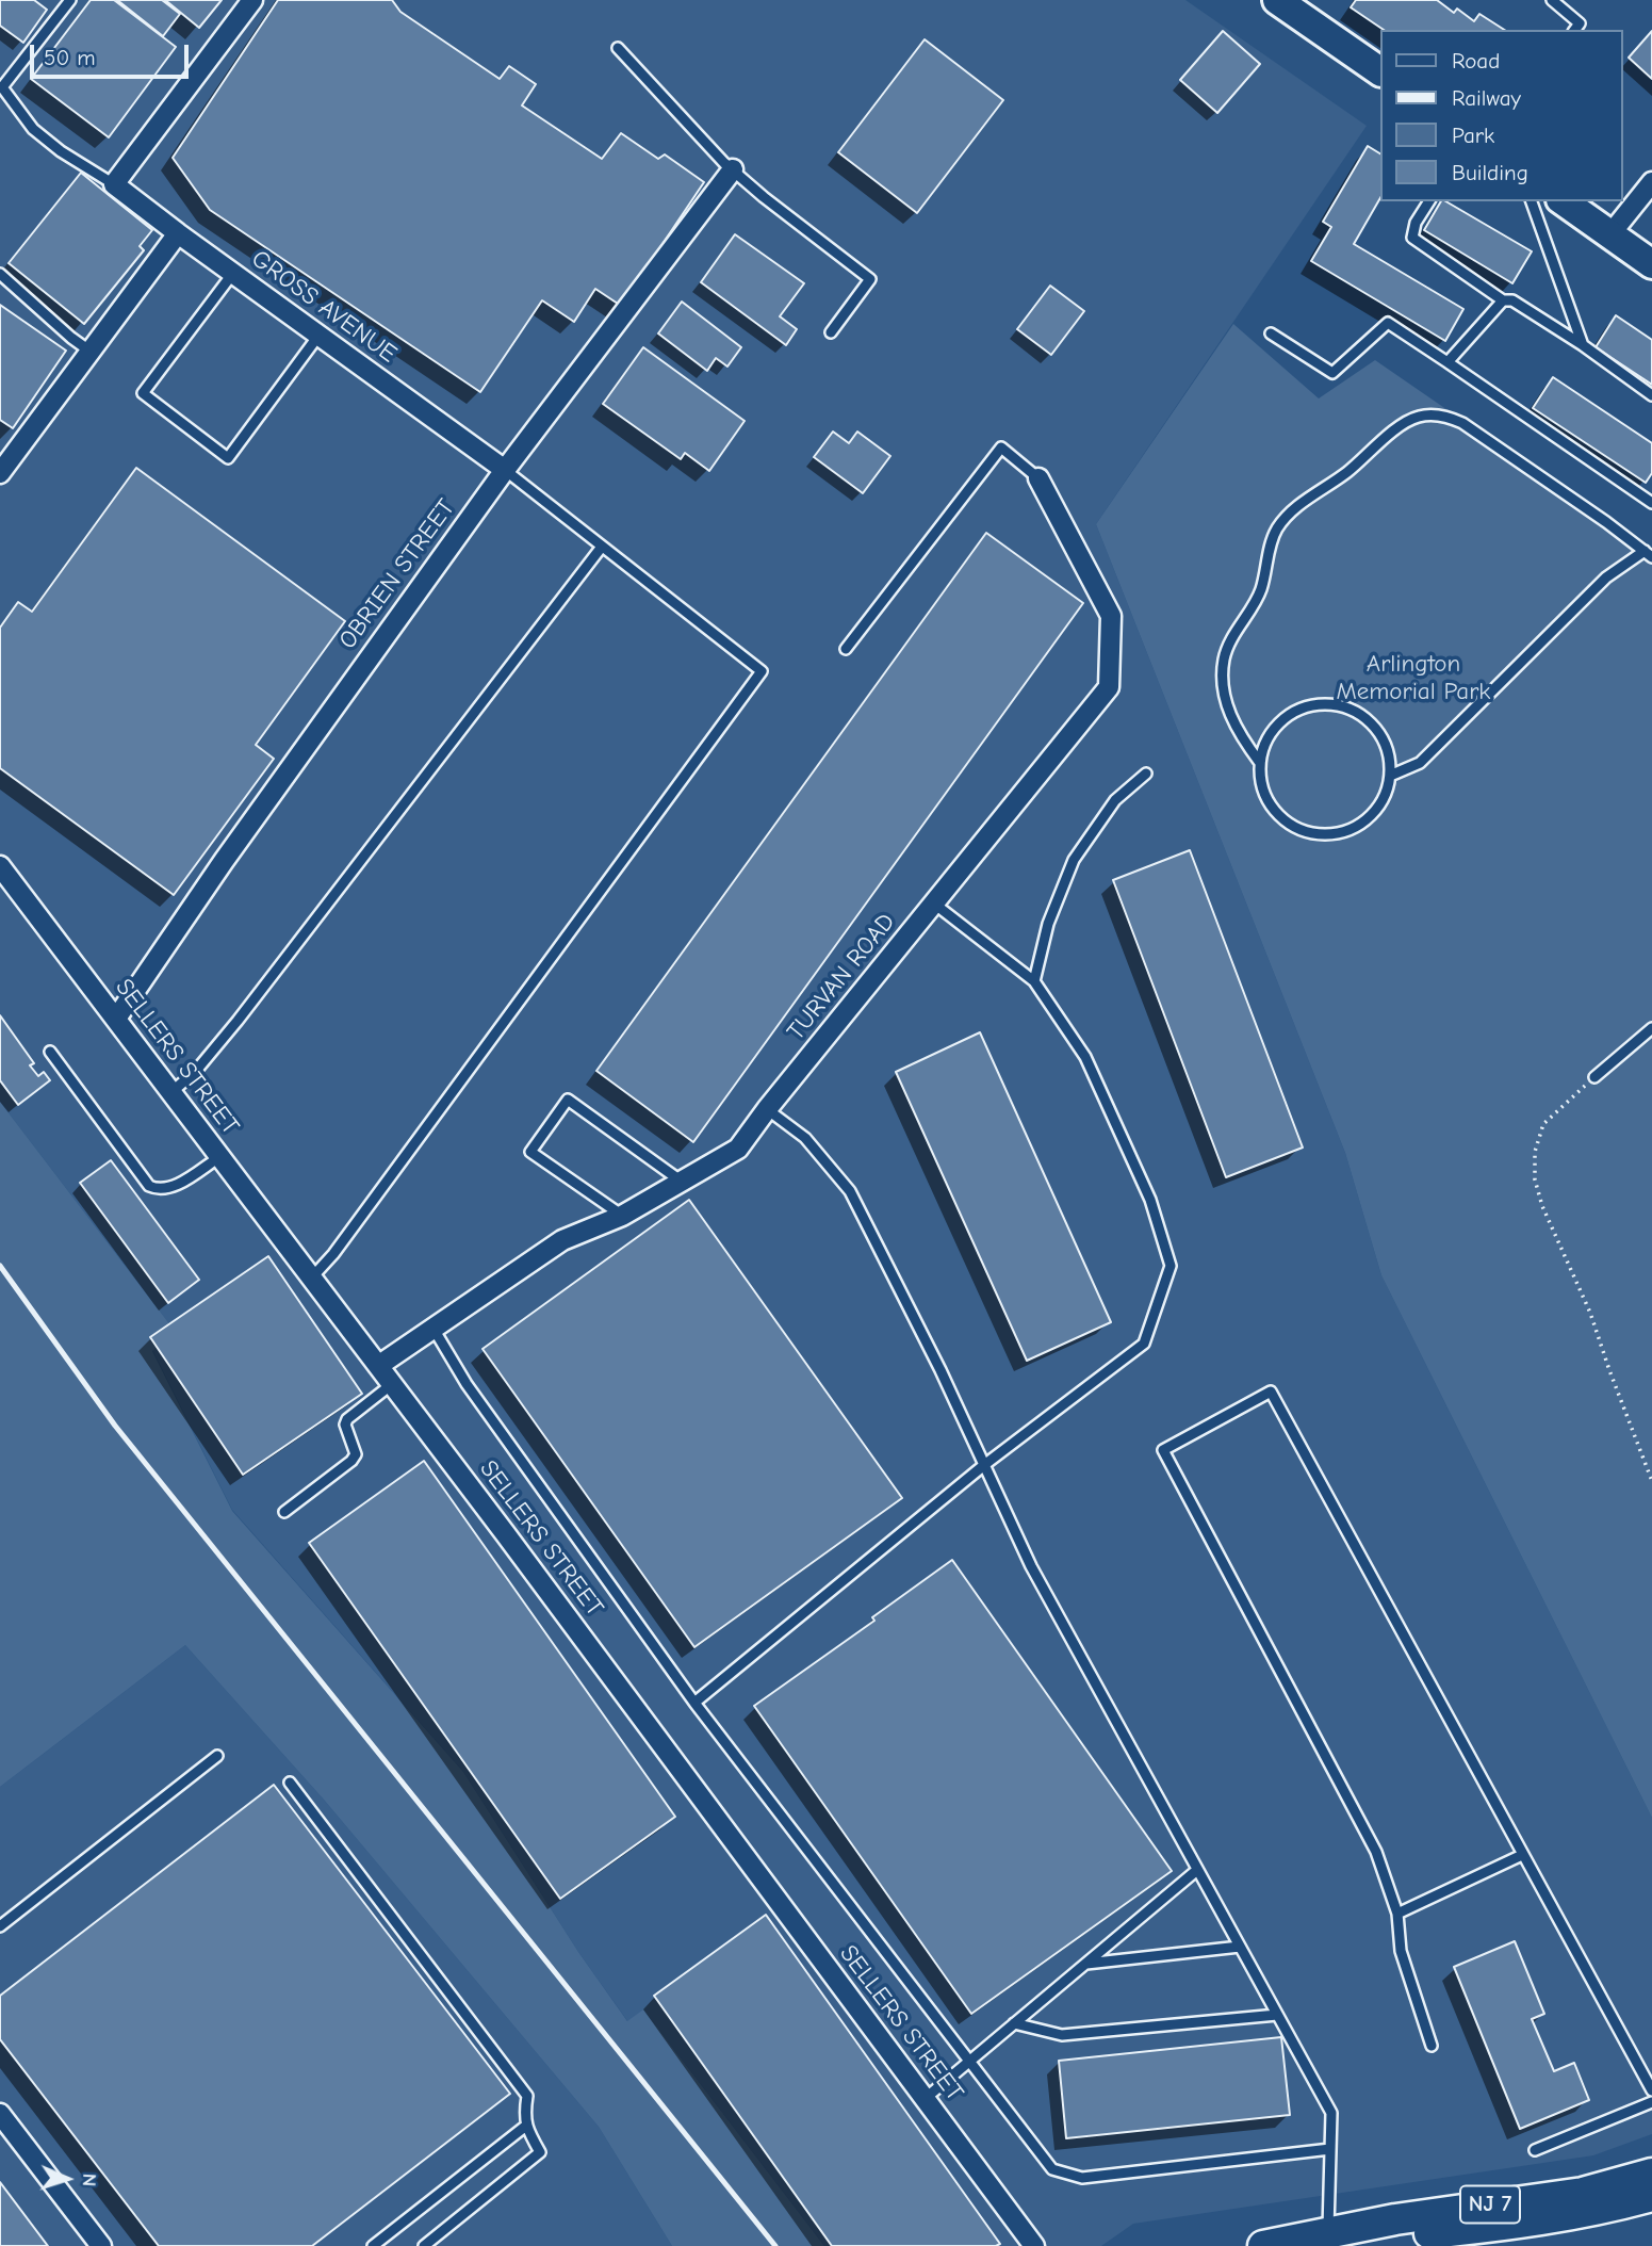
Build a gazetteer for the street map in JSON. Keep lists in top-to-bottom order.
{
  "streets": {
    "main road": ["NJ 7"],
    "street": [
      "GROSS AVENUE",
      "OBRIEN STREET",
      "TURVAN ROAD",
      "SELLERS STREET"
    ]
  },
  "crossings": [
    ["GROSS AVENUE", "OBRIEN STREET"],
    ["OBRIEN STREET", "SELLERS STREET"],
    ["TURVAN ROAD", "SELLERS STREET"]
  ],
  "parks": ["Arlington Memorial Park"],
  "legend": [
    "Road",
    "Railway",
    "Park",
    "Building"
  ],
  "scale_bar": "50 m",
  "north": "right"
}
